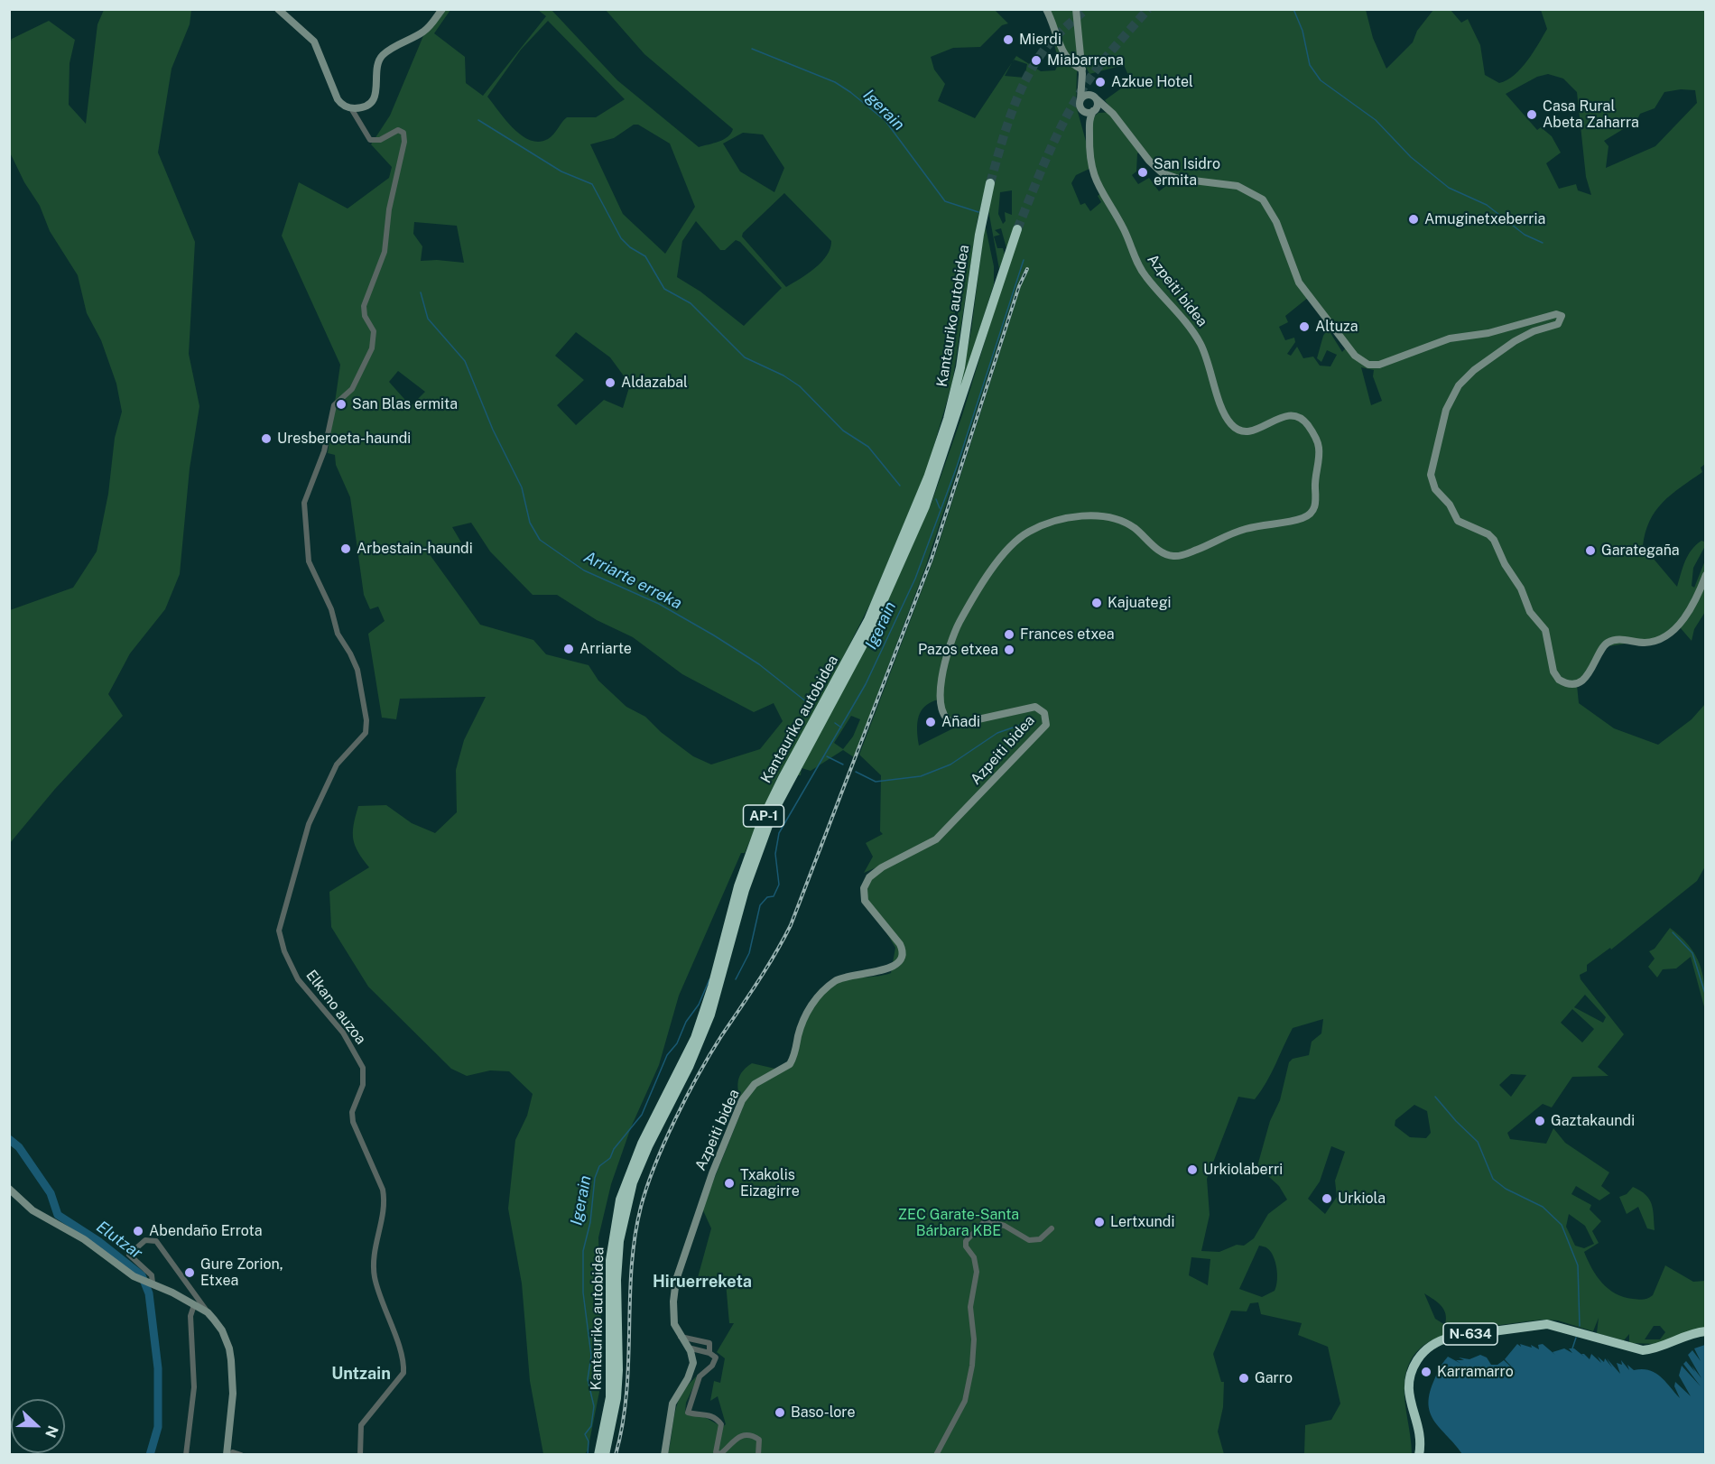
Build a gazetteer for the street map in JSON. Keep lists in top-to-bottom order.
{
  "streets": {
    "highway": ["Kantauriko autobidea", "AP-1", "N-634"],
    "main road": ["Azpeiti bidea"],
    "street": ["Elkano auzoa"]
  },
  "districts": ["Hiruerreketa", "Untzain"],
  "water": ["Igerain", "Arriarte erreka", "Elutzar"],
  "parks": ["ZEC Garate-Santa Bárbara KBE"],
  "places": [
    "Mierdi",
    "Miabarrena",
    "Azkue Hotel",
    "Casa Rural Abeta Zaharra",
    "San Isidro ermita",
    "Amuginetxeberria",
    "Altuza",
    "Aldazabal",
    "San Blas ermita",
    "Uresberoeta-haundi",
    "Arbestain-haundi",
    "Garategaña",
    "Kajuategi",
    "Frances etxea",
    "Arriarte",
    "Pazos etxea",
    "Añadi",
    "Gaztakaundi",
    "Urkiolaberri",
    "Txakolis Eizagirre",
    "Urkiola",
    "Lertxundi",
    "Abendaño Errota",
    "Gure Zorion, Etxea",
    "Karramarro",
    "Garro",
    "Baso-lore"
  ],
  "north": "right"
}
